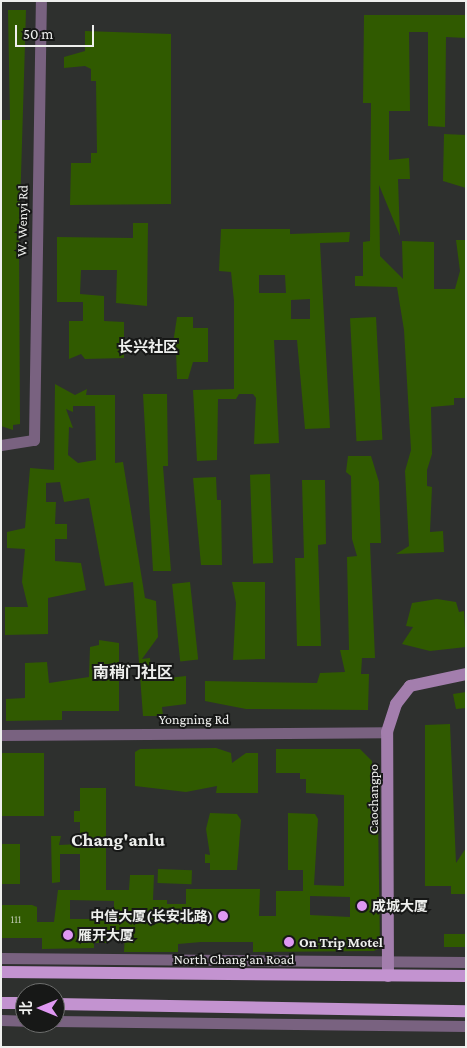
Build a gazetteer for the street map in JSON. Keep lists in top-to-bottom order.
{
  "streets": {
    "main road": ["North Chang'an Road"],
    "street": ["W. Wenyi Rd", "Yongning Rd", "Caochangpo"]
  },
  "crossings": [
    ["Yongning Rd", "Caochangpo"],
    ["Caochangpo", "North Chang'an Road"]
  ],
  "districts": ["长兴社区", "南稍门社区", "Chang'anlu"],
  "places": [
    "成城大厦",
    "中信大厦(长安北路)",
    "雁开大厦",
    "On Trip Motel"
  ],
  "house_numbers": ["111"],
  "scale_bar": "50 m",
  "north": "left"
}
